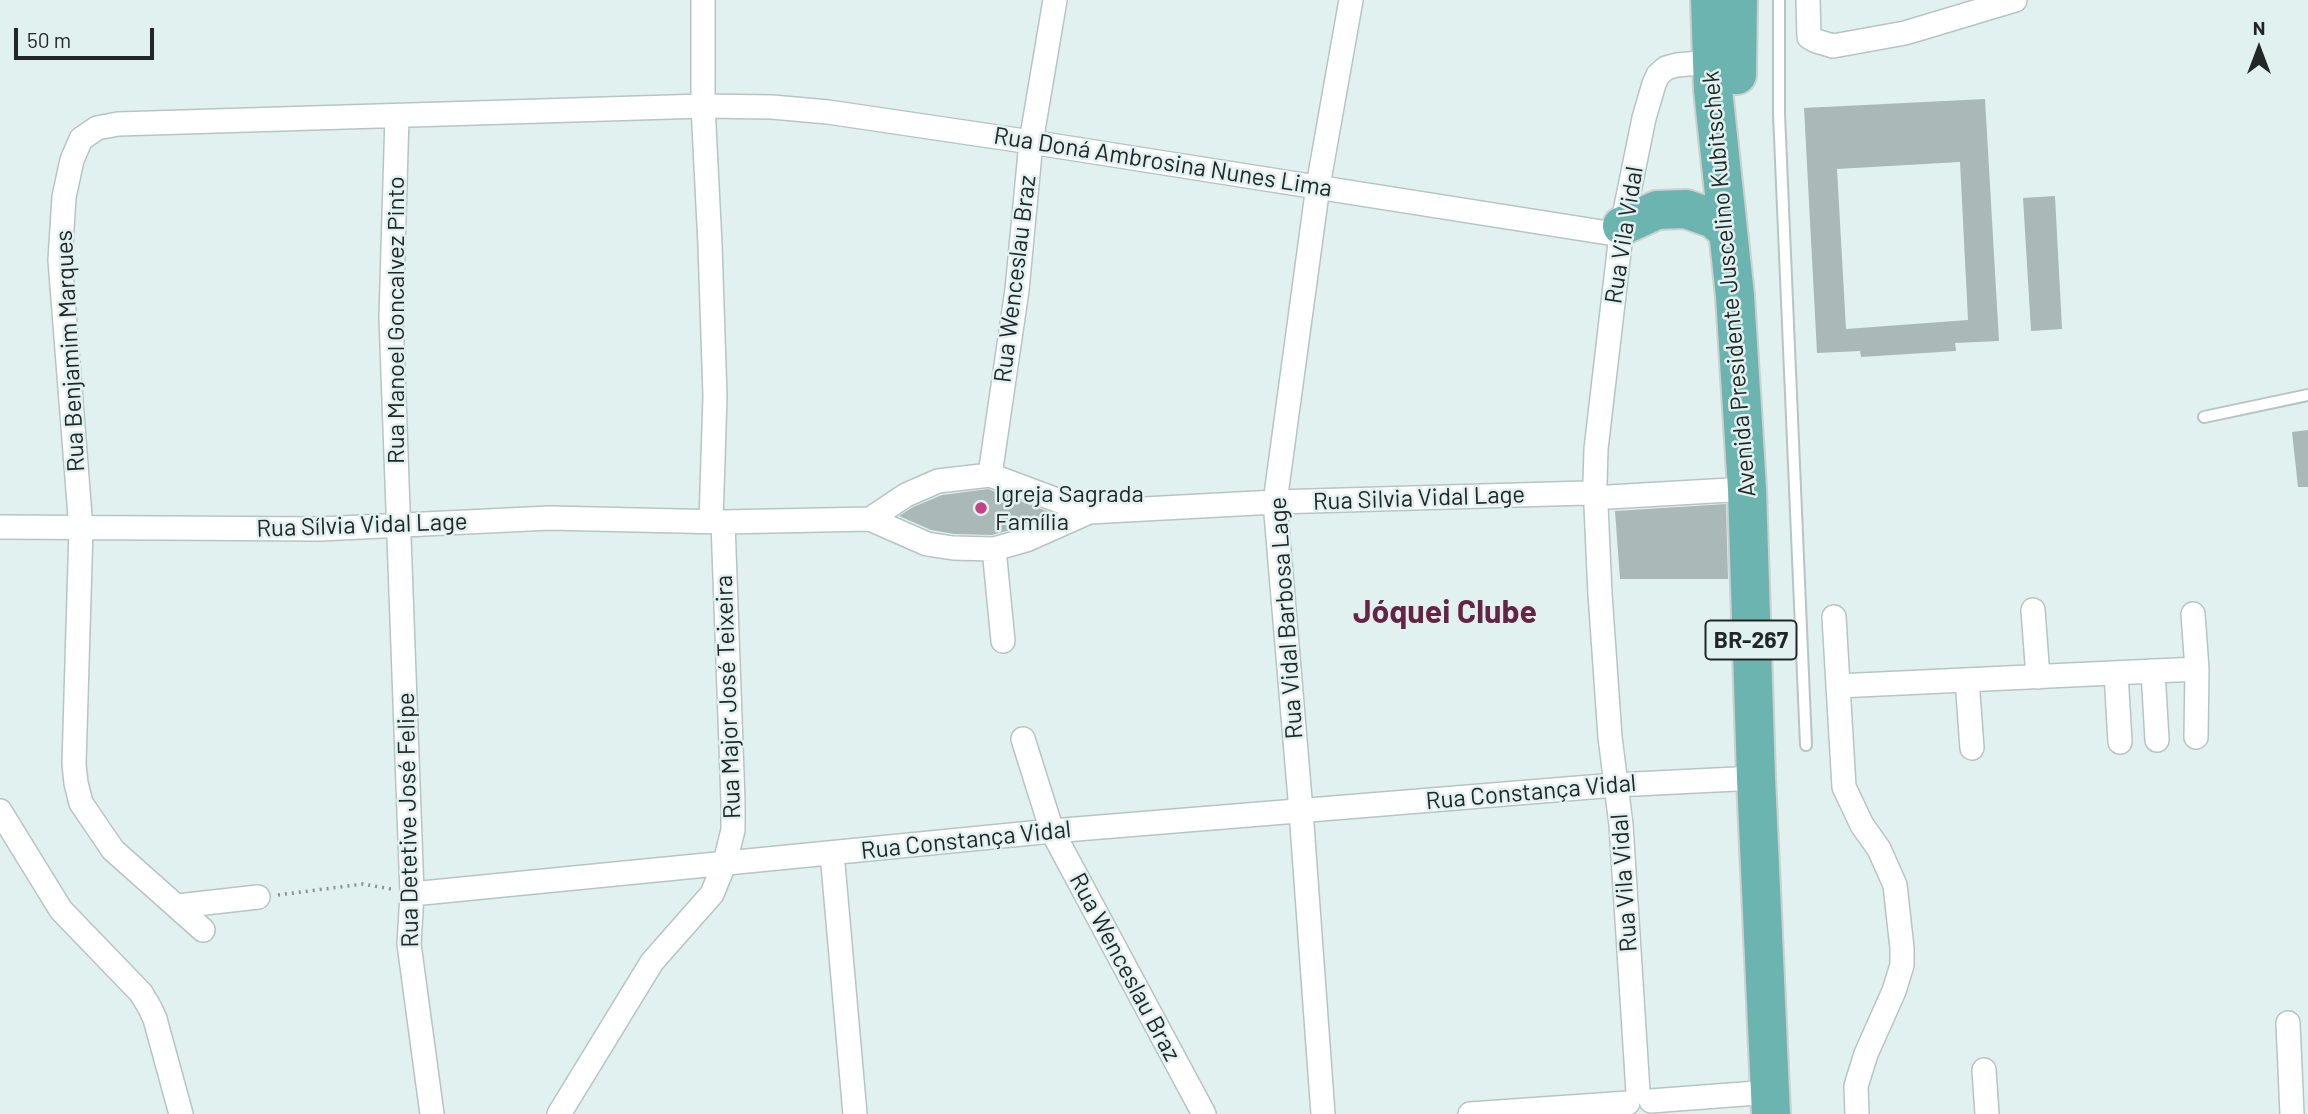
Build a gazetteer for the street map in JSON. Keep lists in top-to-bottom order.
{
  "streets": {
    "highway": ["Avenida Presidente Juscelino Kubitschek", "BR-267"],
    "street": [
      "Rua Doná Ambrosina Nunes Lima",
      "Rua Vila Vidal",
      "Rua Wenceslau Braz",
      "Rua Manoel Goncalvez Pinto",
      "Rua Benjamim Marques",
      "Rua Silvia Vidal Lage",
      "Rua Sílvia Vidal Lage",
      "Rua Vidal Barbosa Lage",
      "Rua Major José Teixeira",
      "Rua Constança Vidal",
      "Rua Detetive José Felipe"
    ]
  },
  "crossings": [
    ["Rua Doná Ambrosina Nunes Lima", "Rua Vila Vidal"],
    ["Rua Doná Ambrosina Nunes Lima", "Rua Wenceslau Braz"],
    ["Rua Doná Ambrosina Nunes Lima", "Rua Benjamim Marques"],
    ["Rua Doná Ambrosina Nunes Lima", "Rua Vidal Barbosa Lage"],
    ["Rua Doná Ambrosina Nunes Lima", "Rua Major José Teixeira"],
    ["Rua Vila Vidal", "Avenida Presidente Juscelino Kubitschek"],
    ["Rua Vila Vidal", "Rua Silvia Vidal Lage"],
    ["Rua Vila Vidal", "Rua Constança Vidal"],
    ["Rua Wenceslau Braz", "Rua Silvia Vidal Lage"],
    ["Rua Wenceslau Braz", "Rua Constança Vidal"],
    ["Avenida Presidente Juscelino Kubitschek", "Rua Silvia Vidal Lage"],
    ["Avenida Presidente Juscelino Kubitschek", "Rua Constança Vidal"],
    ["Rua Manoel Goncalvez Pinto", "Rua Benjamim Marques"],
    ["Rua Manoel Goncalvez Pinto", "Rua Sílvia Vidal Lage"],
    ["Rua Manoel Goncalvez Pinto", "Rua Detetive José Felipe"],
    ["Rua Benjamim Marques", "Rua Sílvia Vidal Lage"],
    ["Rua Benjamim Marques", "Rua Major José Teixeira"],
    ["Rua Silvia Vidal Lage", "Rua Vidal Barbosa Lage"],
    ["Rua Sílvia Vidal Lage", "Rua Major José Teixeira"],
    ["Rua Sílvia Vidal Lage", "Rua Detetive José Felipe"],
    ["Rua Vidal Barbosa Lage", "Rua Constança Vidal"],
    ["Rua Major José Teixeira", "Rua Constança Vidal"],
    ["Rua Constança Vidal", "Rua Detetive José Felipe"]
  ],
  "districts": ["Jóquei Clube"],
  "places": ["Igreja Sagrada Família"],
  "scale_bar": "50 m",
  "north": "top"
}
